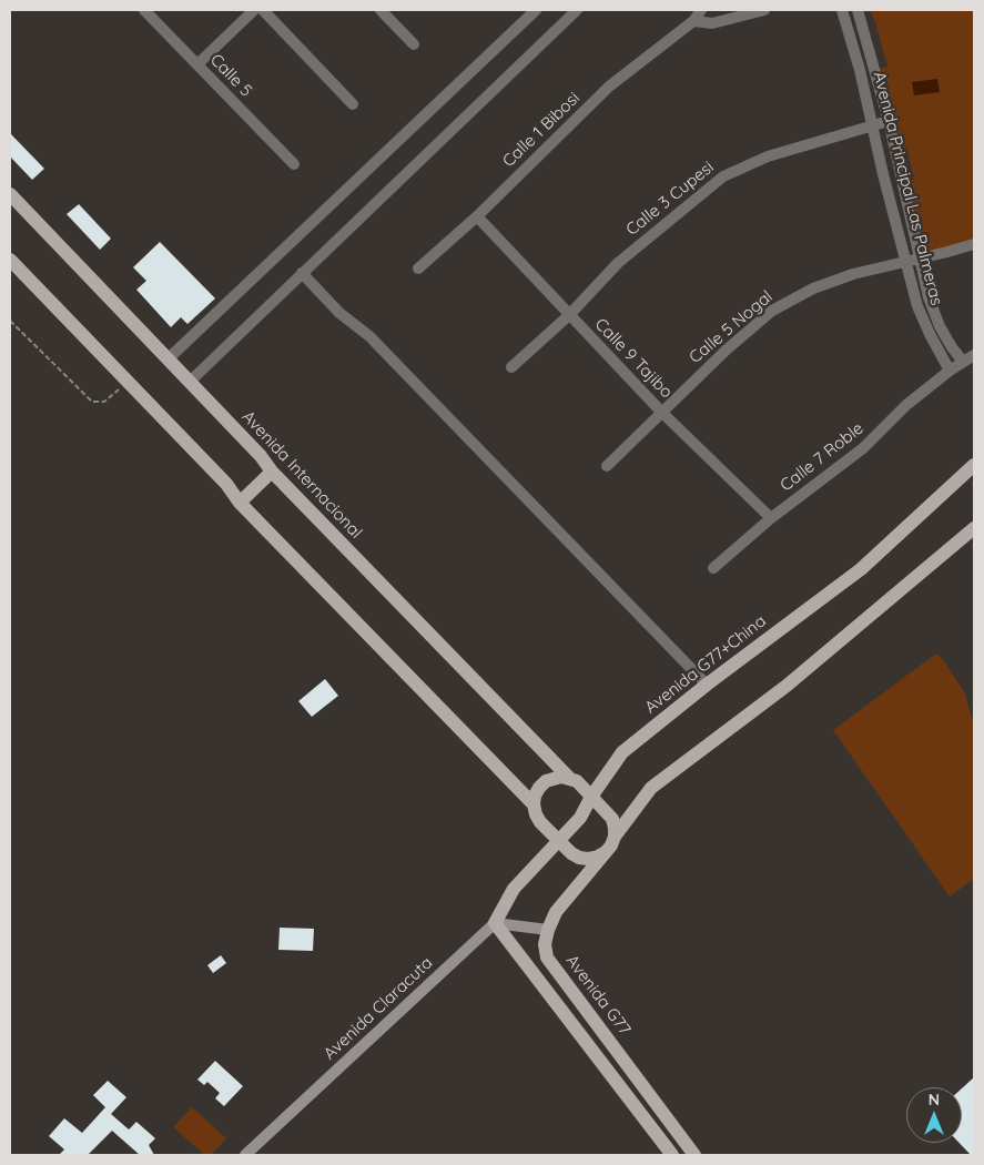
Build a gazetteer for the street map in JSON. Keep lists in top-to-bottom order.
{
  "streets": {
    "main road": ["Avenida Internacional", "Avenida G77+China", "Avenida G77"],
    "street": [
      "Calle 5",
      "Calle 1 Bibosi",
      "Avenida Principal Las Palmeras",
      "Calle 3 Cupesi",
      "Calle 5 Nogal",
      "Calle 9 Tajibo",
      "Calle 7 Roble",
      "Avenida Claracuta"
    ]
  },
  "crossings": [
    ["Calle 1 Bibosi", "Calle 9 Tajibo"],
    ["Avenida Principal Las Palmeras", "Calle 3 Cupesi"],
    ["Avenida Principal Las Palmeras", "Calle 5 Nogal"],
    ["Avenida Principal Las Palmeras", "Calle 7 Roble"],
    ["Calle 3 Cupesi", "Calle 9 Tajibo"],
    ["Calle 5 Nogal", "Calle 9 Tajibo"],
    ["Calle 9 Tajibo", "Calle 7 Roble"],
    ["Avenida Internacional", "Avenida G77+China"],
    ["Avenida G77+China", "Avenida Claracuta"]
  ],
  "north": "top"
}
